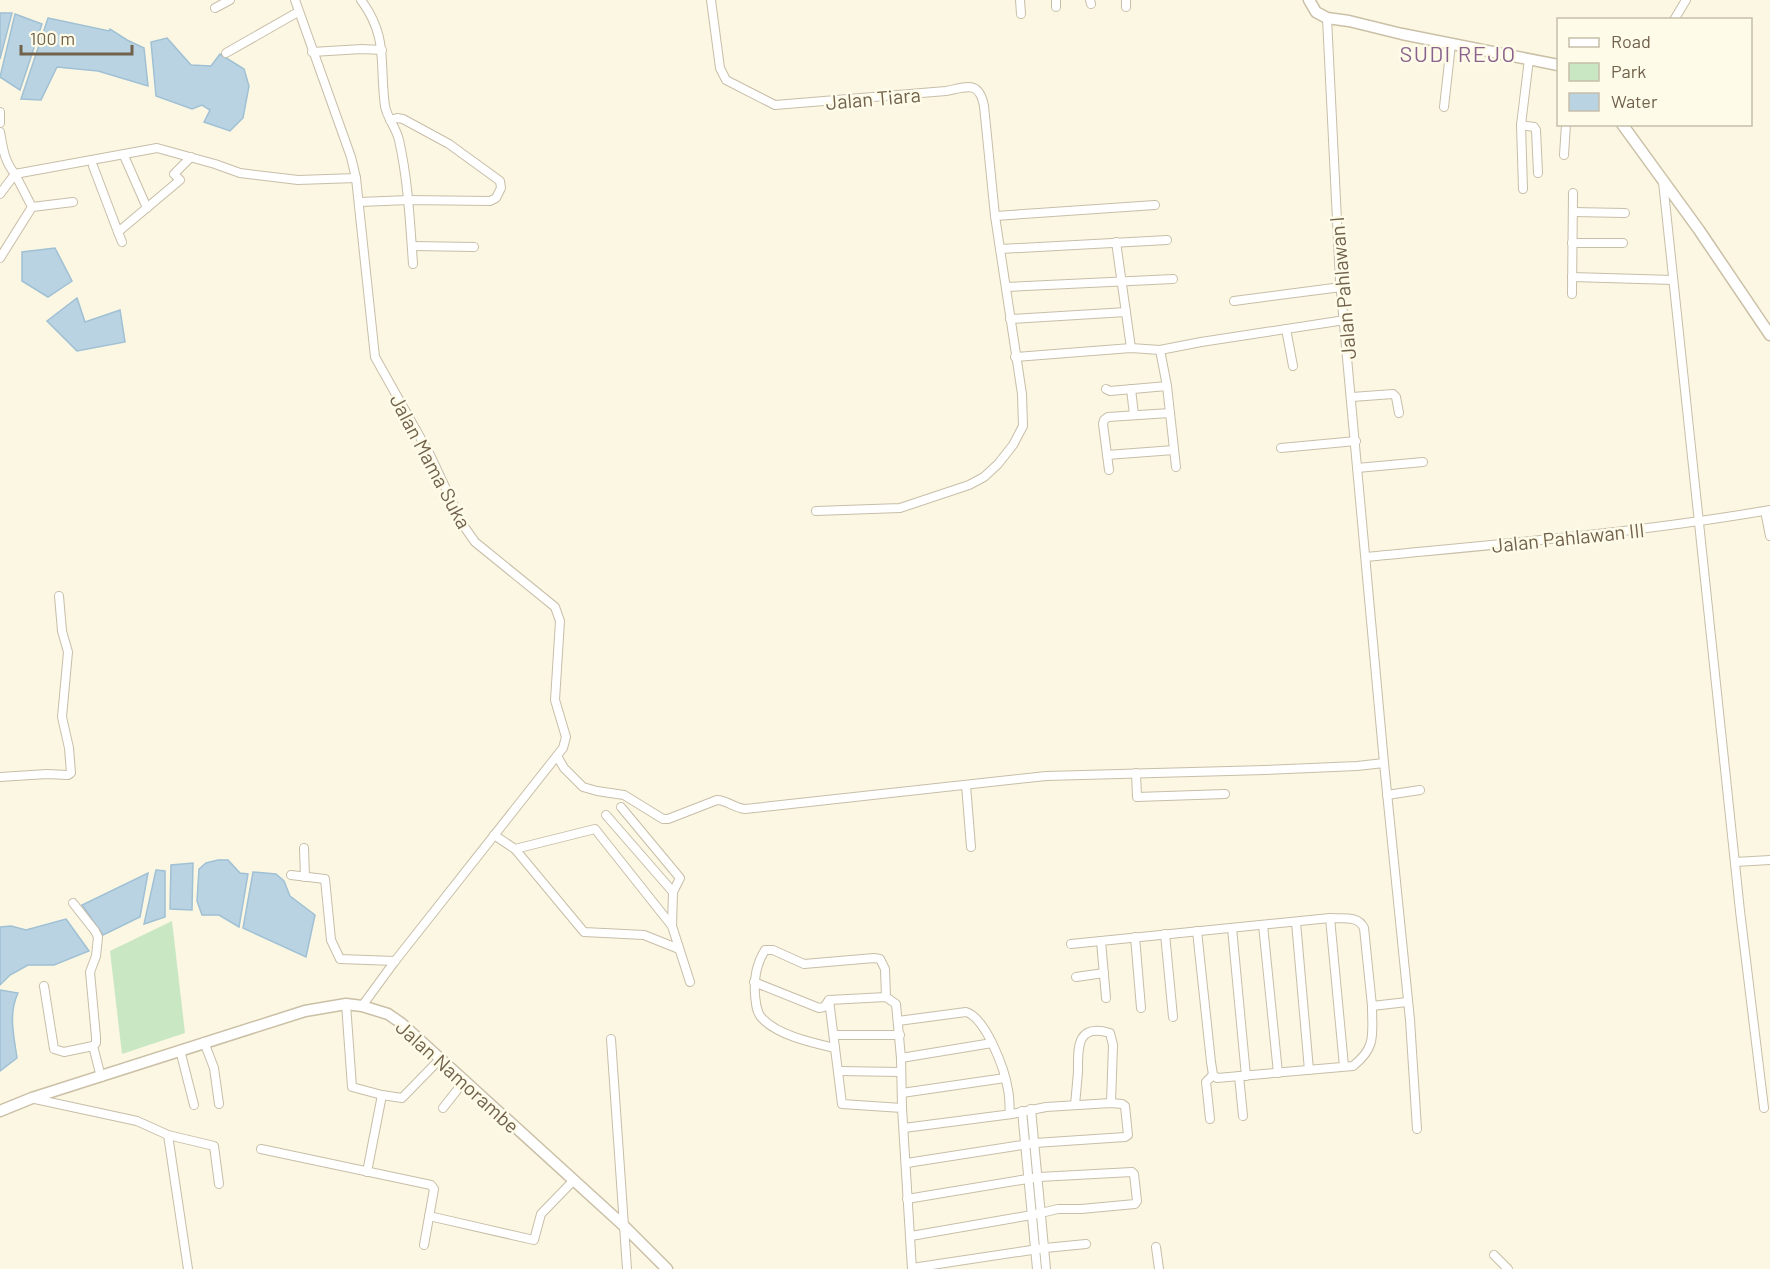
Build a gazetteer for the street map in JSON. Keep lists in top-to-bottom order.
{
  "streets": {
    "main road": ["Jalan Namorambe"],
    "street": [
      "Jalan Tiara",
      "Jalan Pahlawan I",
      "Jalan Mama Suka",
      "Jalan Pahlawan III"
    ]
  },
  "crossings": [
    ["Jalan Pahlawan I", "Jalan Pahlawan III"],
    ["Jalan Mama Suka", "Jalan Namorambe"]
  ],
  "districts": ["SUDI REJO"],
  "legend": ["Road", "Park", "Water"],
  "scale_bar": "100 m"
}
